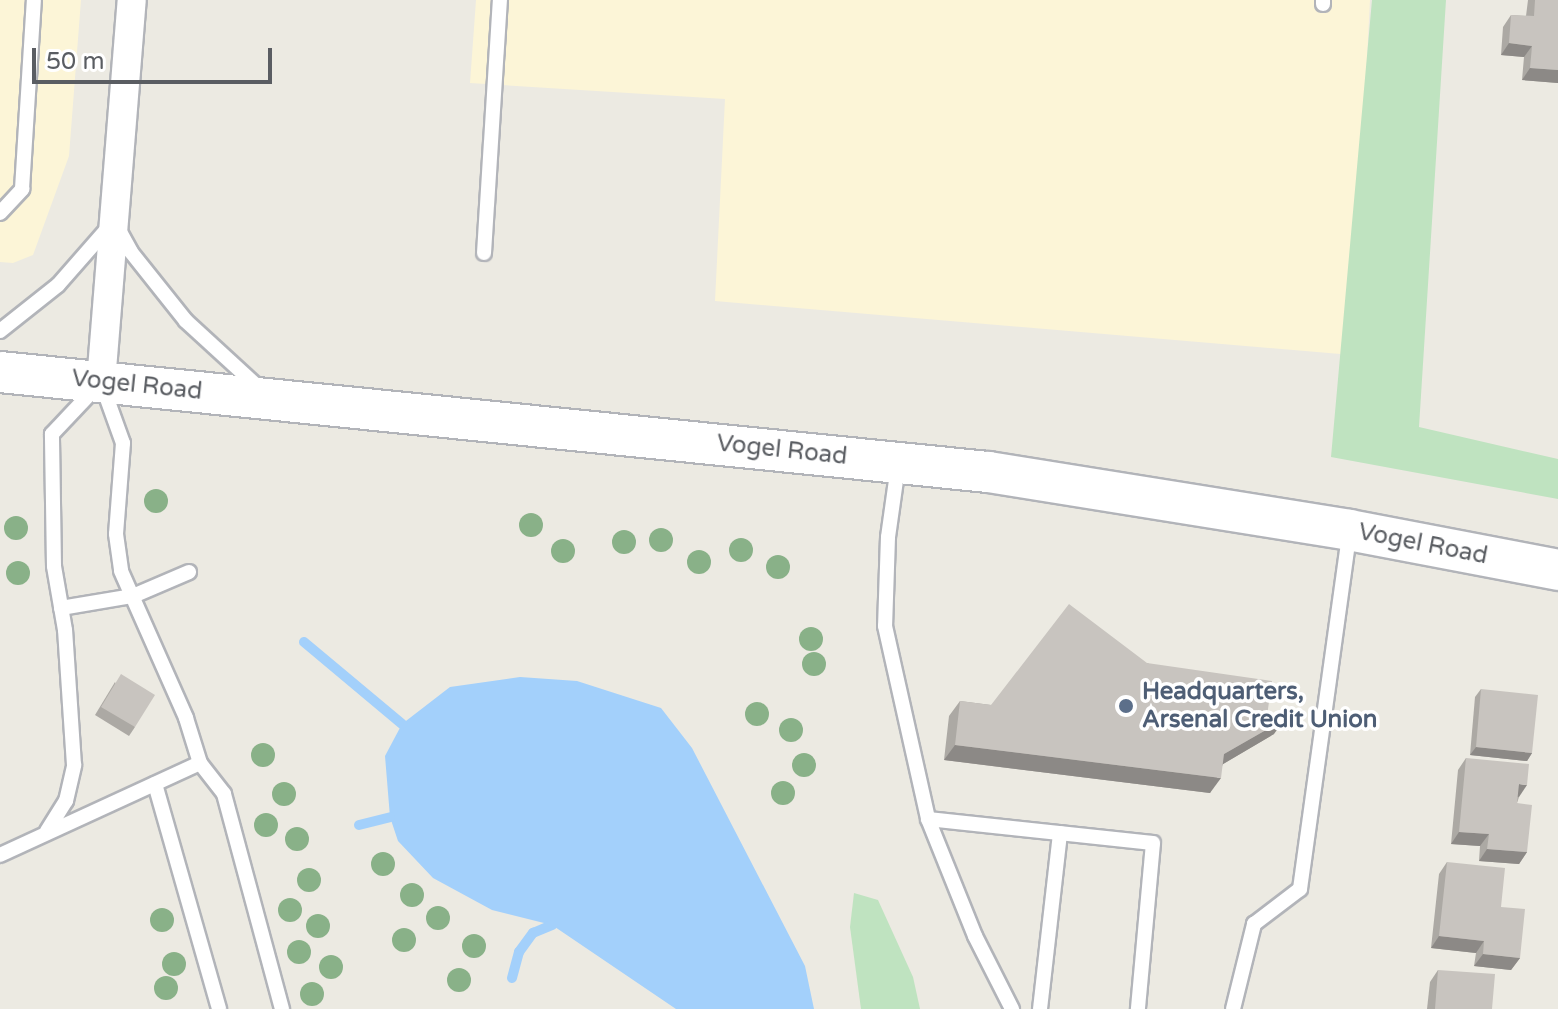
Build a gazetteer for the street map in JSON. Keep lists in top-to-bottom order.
{
  "streets": {
    "main road": ["Vogel Road"]
  },
  "places": ["Headquarters, Arsenal Credit Union"],
  "scale_bar": "50 m"
}
